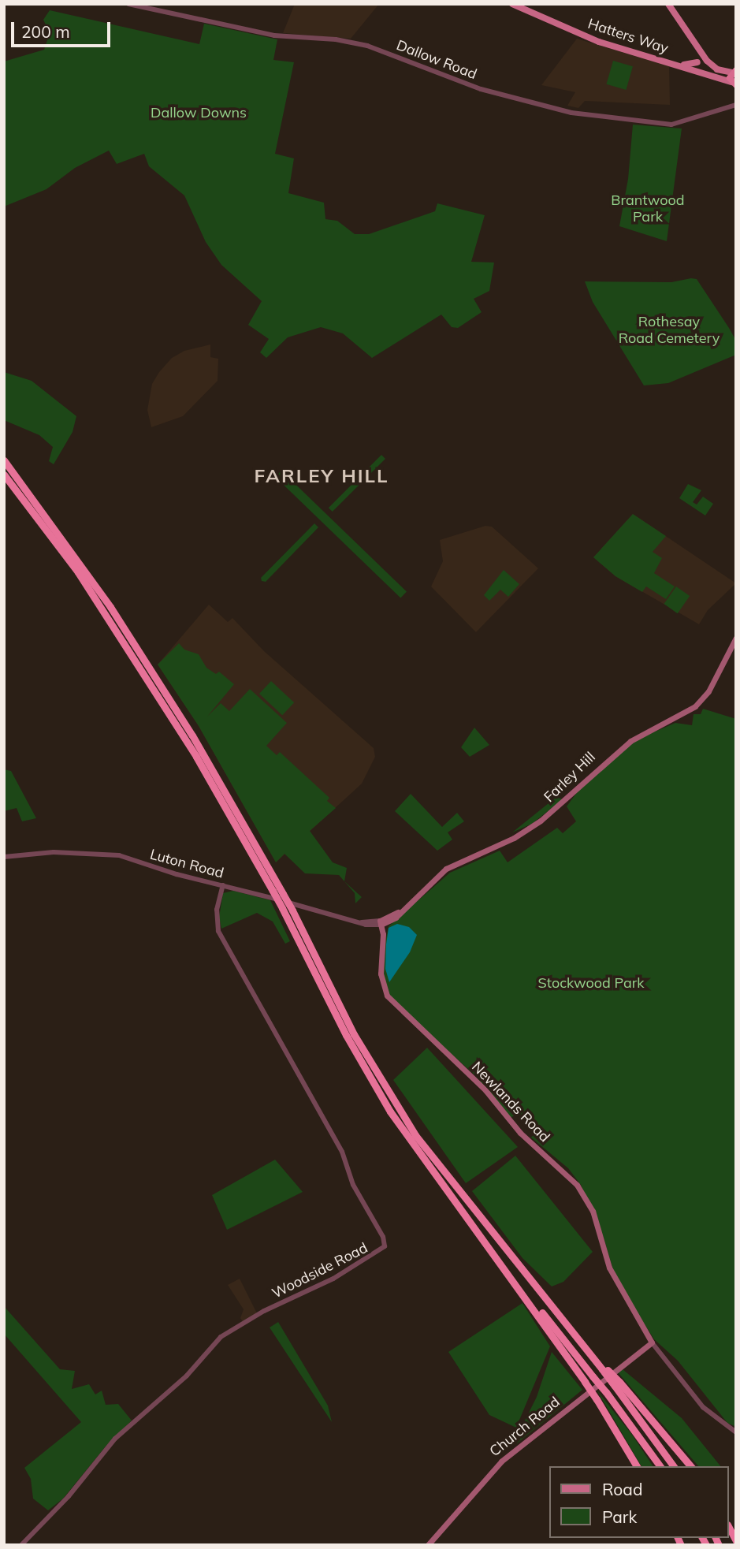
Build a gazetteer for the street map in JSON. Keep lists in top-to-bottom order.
{
  "streets": {
    "main road": [
      "Hatters Way",
      "Farley Hill",
      "Newlands Road",
      "Church Road"
    ],
    "street": ["Dallow Road", "Luton Road", "Woodside Road"]
  },
  "crossings": [
    ["Farley Hill", "Luton Road"],
    ["Farley Hill", "Newlands Road"],
    ["Luton Road", "Newlands Road"],
    ["Luton Road", "Woodside Road"],
    ["Newlands Road", "Church Road"]
  ],
  "districts": ["FARLEY HILL"],
  "parks": [
    "Dallow Downs",
    "Brantwood Park",
    "Rothesay Road Cemetery",
    "Stockwood Park"
  ],
  "legend": ["Road", "Park"],
  "scale_bar": "200 m"
}
